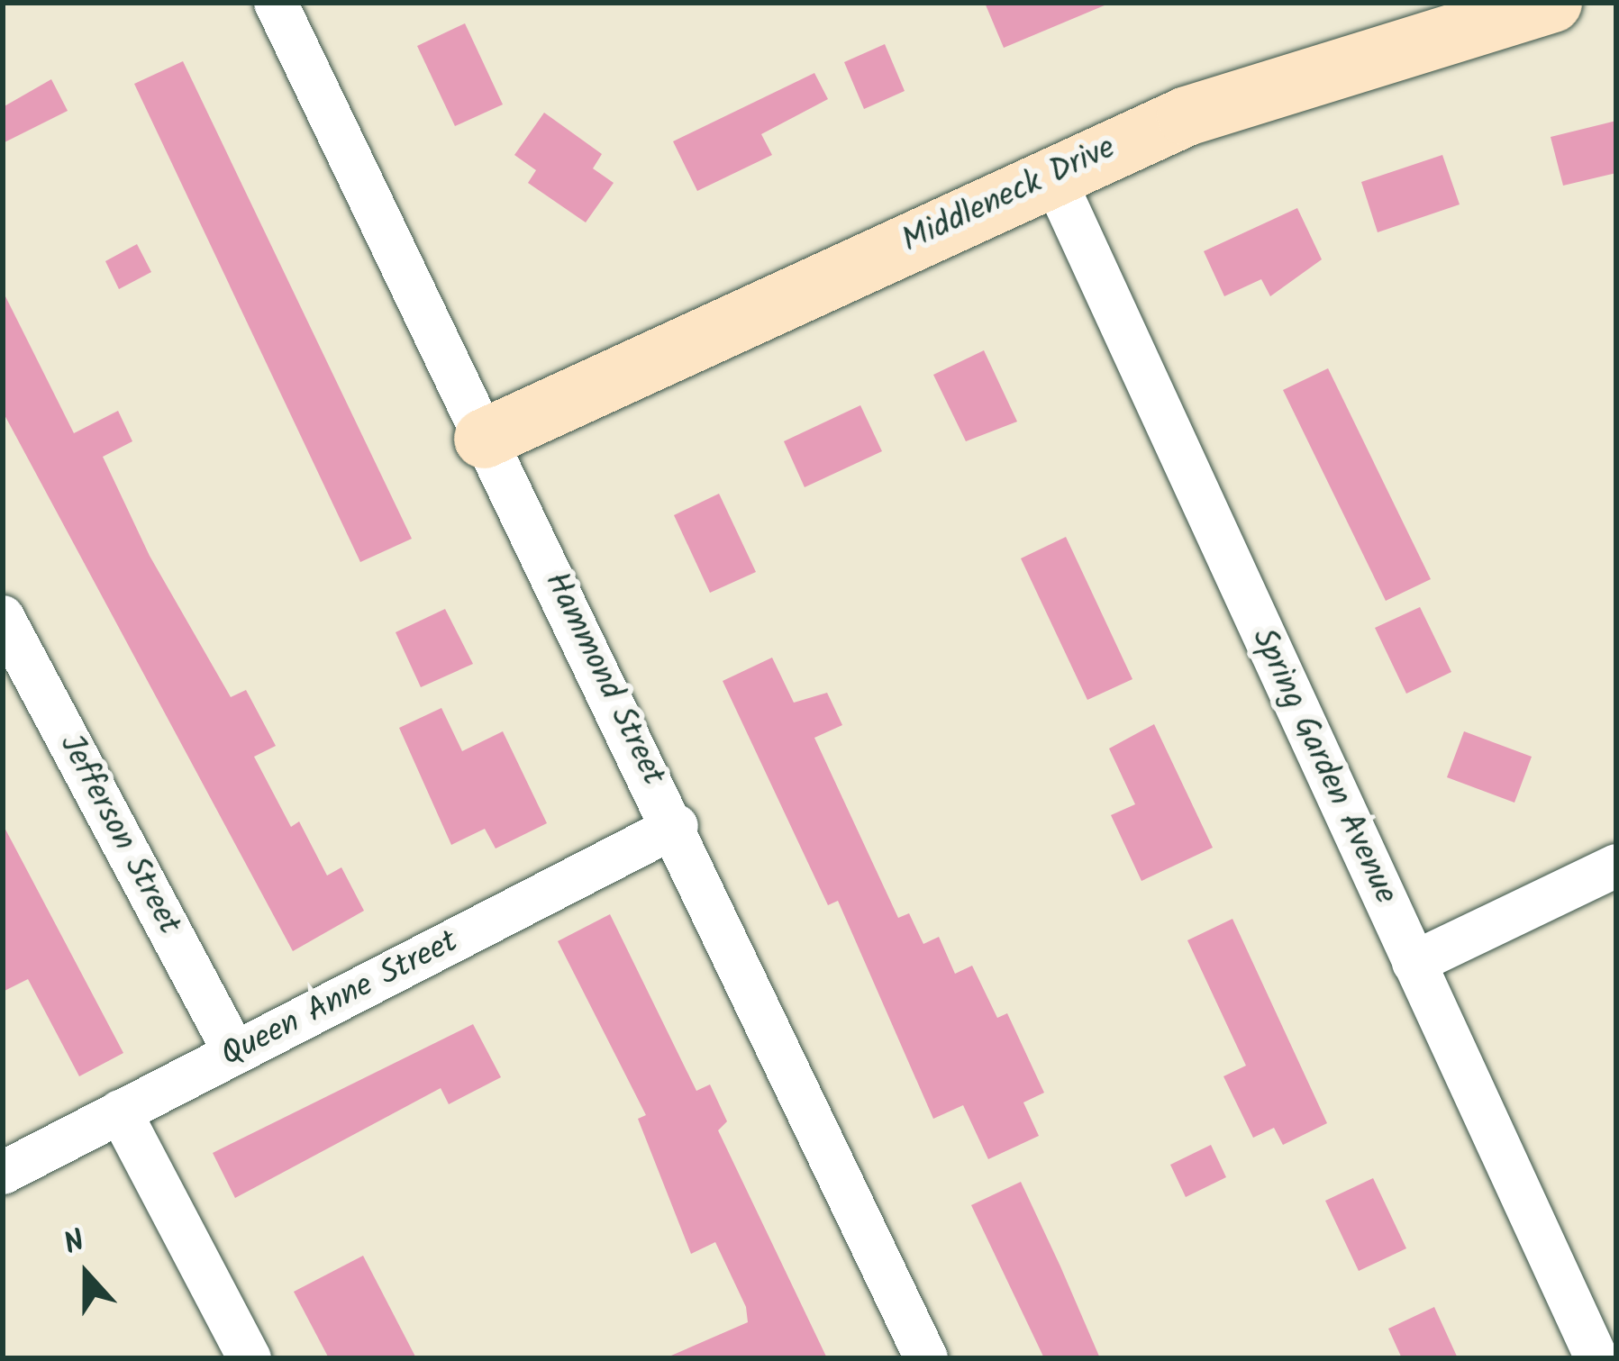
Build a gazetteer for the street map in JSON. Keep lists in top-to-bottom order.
{
  "streets": {
    "street": [
      "Middleneck Drive",
      "Hammond Street",
      "Spring Garden Avenue",
      "Jefferson Street",
      "Queen Anne Street"
    ]
  },
  "crossings": [
    ["Middleneck Drive", "Hammond Street"],
    ["Middleneck Drive", "Spring Garden Avenue"],
    ["Hammond Street", "Queen Anne Street"],
    ["Jefferson Street", "Queen Anne Street"]
  ],
  "north": "top"
}
